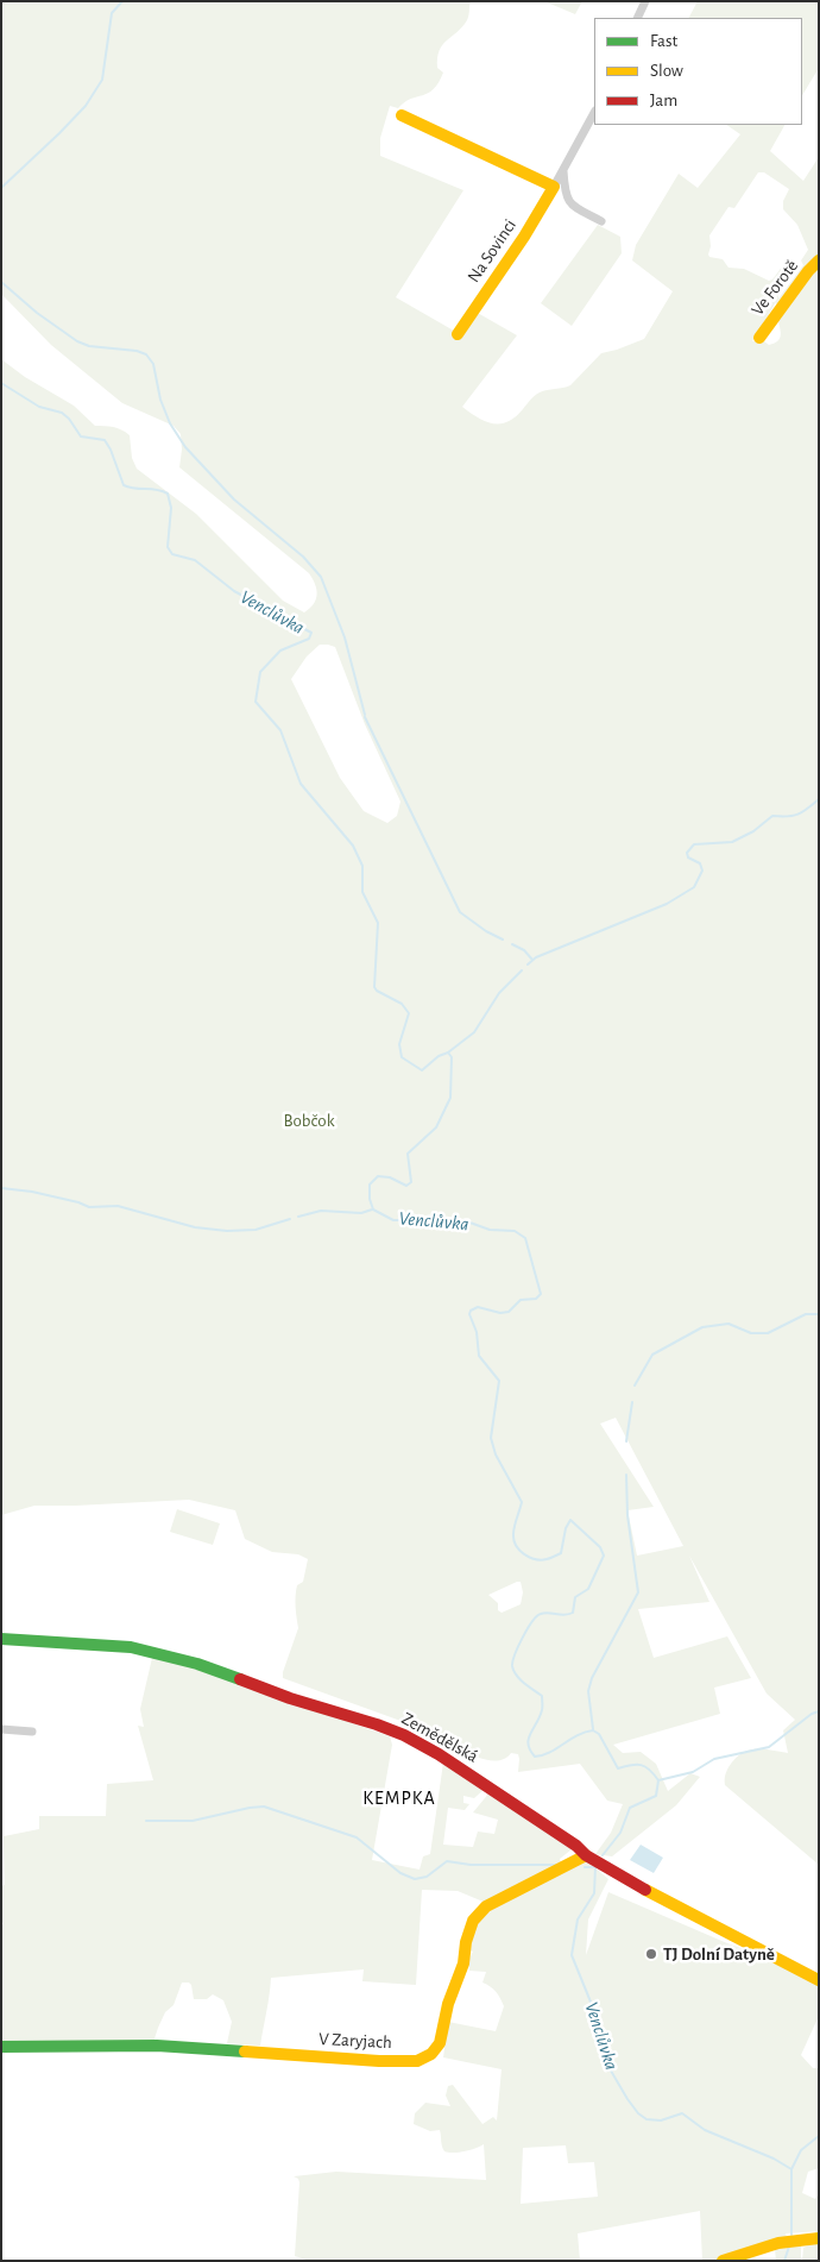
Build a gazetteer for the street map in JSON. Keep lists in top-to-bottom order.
{
  "streets": {
    "street": [
      "Na Sovinci",
      "Ve Forotě",
      "Zemědělská",
      "V Zaryjach"
    ]
  },
  "crossings": [
    ["Zemědělská", "V Zaryjach"]
  ],
  "districts": ["KEMPKA"],
  "water": ["Venclůvka"],
  "parks": ["Bobčok"],
  "places": ["TJ Dolní Datyně"],
  "legend": ["Fast", "Slow", "Jam"]
}
